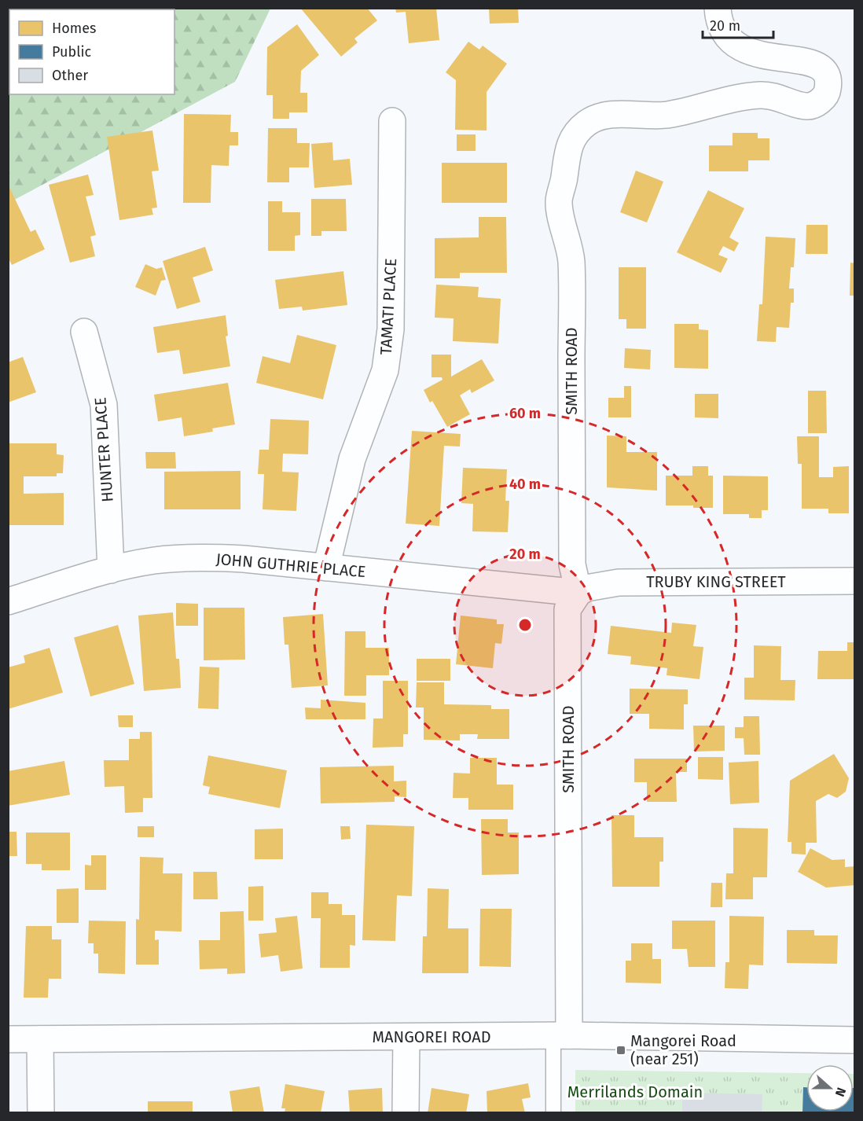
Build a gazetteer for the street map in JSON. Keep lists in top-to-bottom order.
{
  "streets": {
    "street": [
      "TAMATI PLACE",
      "SMITH ROAD",
      "HUNTER PLACE",
      "JOHN GUTHRIE PLACE",
      "TRUBY KING STREET",
      "MANGOREI ROAD"
    ]
  },
  "crossings": [
    ["TAMATI PLACE", "JOHN GUTHRIE PLACE"],
    ["SMITH ROAD", "JOHN GUTHRIE PLACE"],
    ["SMITH ROAD", "TRUBY KING STREET"],
    ["SMITH ROAD", "MANGOREI ROAD"],
    ["HUNTER PLACE", "JOHN GUTHRIE PLACE"],
    ["JOHN GUTHRIE PLACE", "TRUBY KING STREET"]
  ],
  "parks": ["Merrilands Domain"],
  "places": {
    "transit": ["Mangorei Road (near 251)"]
  },
  "legend": ["Homes", "Public", "Other"],
  "scale_bar": "20 m",
  "north": "right",
  "rings": ["60 m", "40 m", "20 m"]
}
